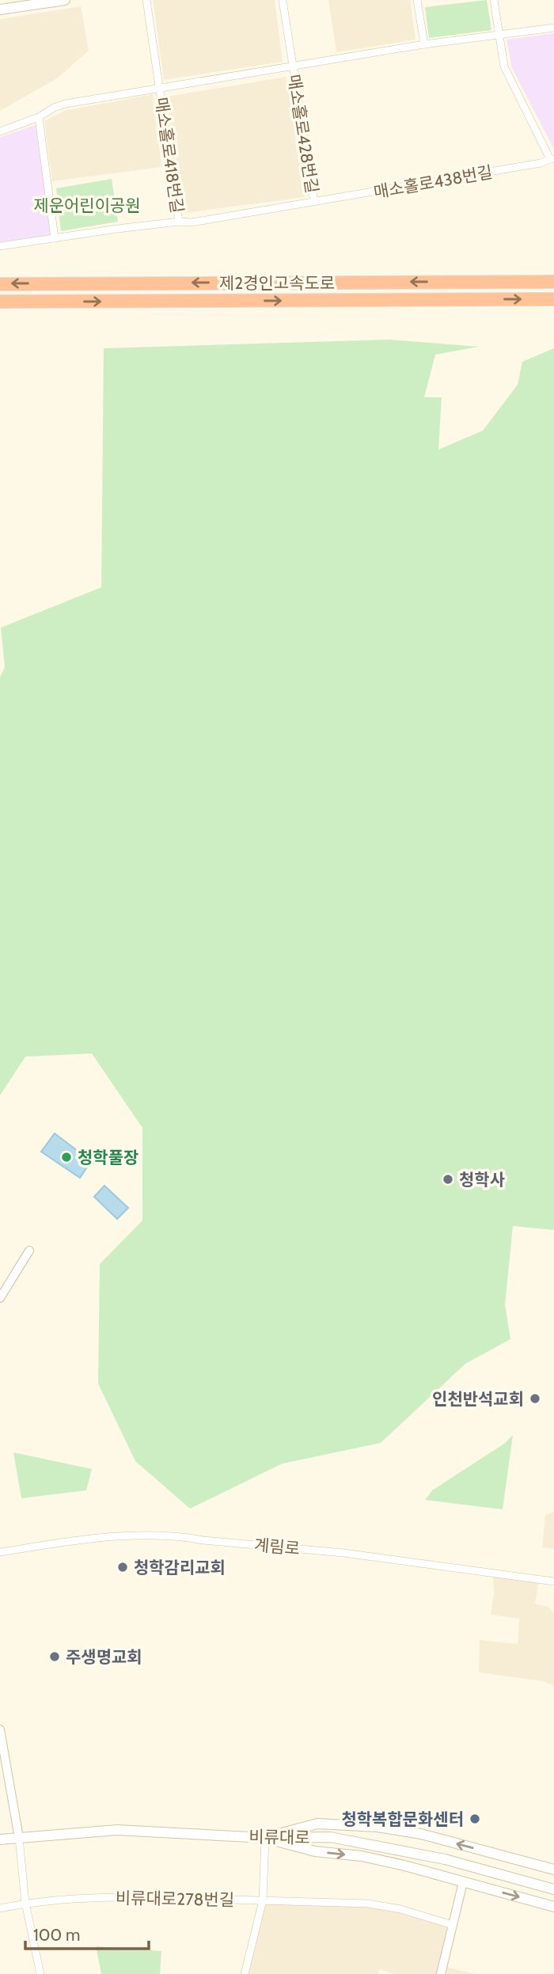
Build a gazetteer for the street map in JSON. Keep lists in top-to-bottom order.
{
  "streets": {
    "highway": ["제2경인고속도로"],
    "main road": ["비류대로"],
    "street": [
      "매소홀로428번길",
      "매소홀로418번길",
      "매소홀로438번길",
      "계림로",
      "비류대로278번길"
    ]
  },
  "crossings": [
    ["매소홀로428번길", "매소홀로438번길"],
    ["매소홀로418번길", "매소홀로438번길"]
  ],
  "parks": ["제운어린이공원"],
  "places": [
    "청학풀장",
    "청학사",
    "인천반석교회",
    "청학감리교회",
    "주생명교회",
    "청학복합문화센터"
  ],
  "scale_bar": "100 m"
}
